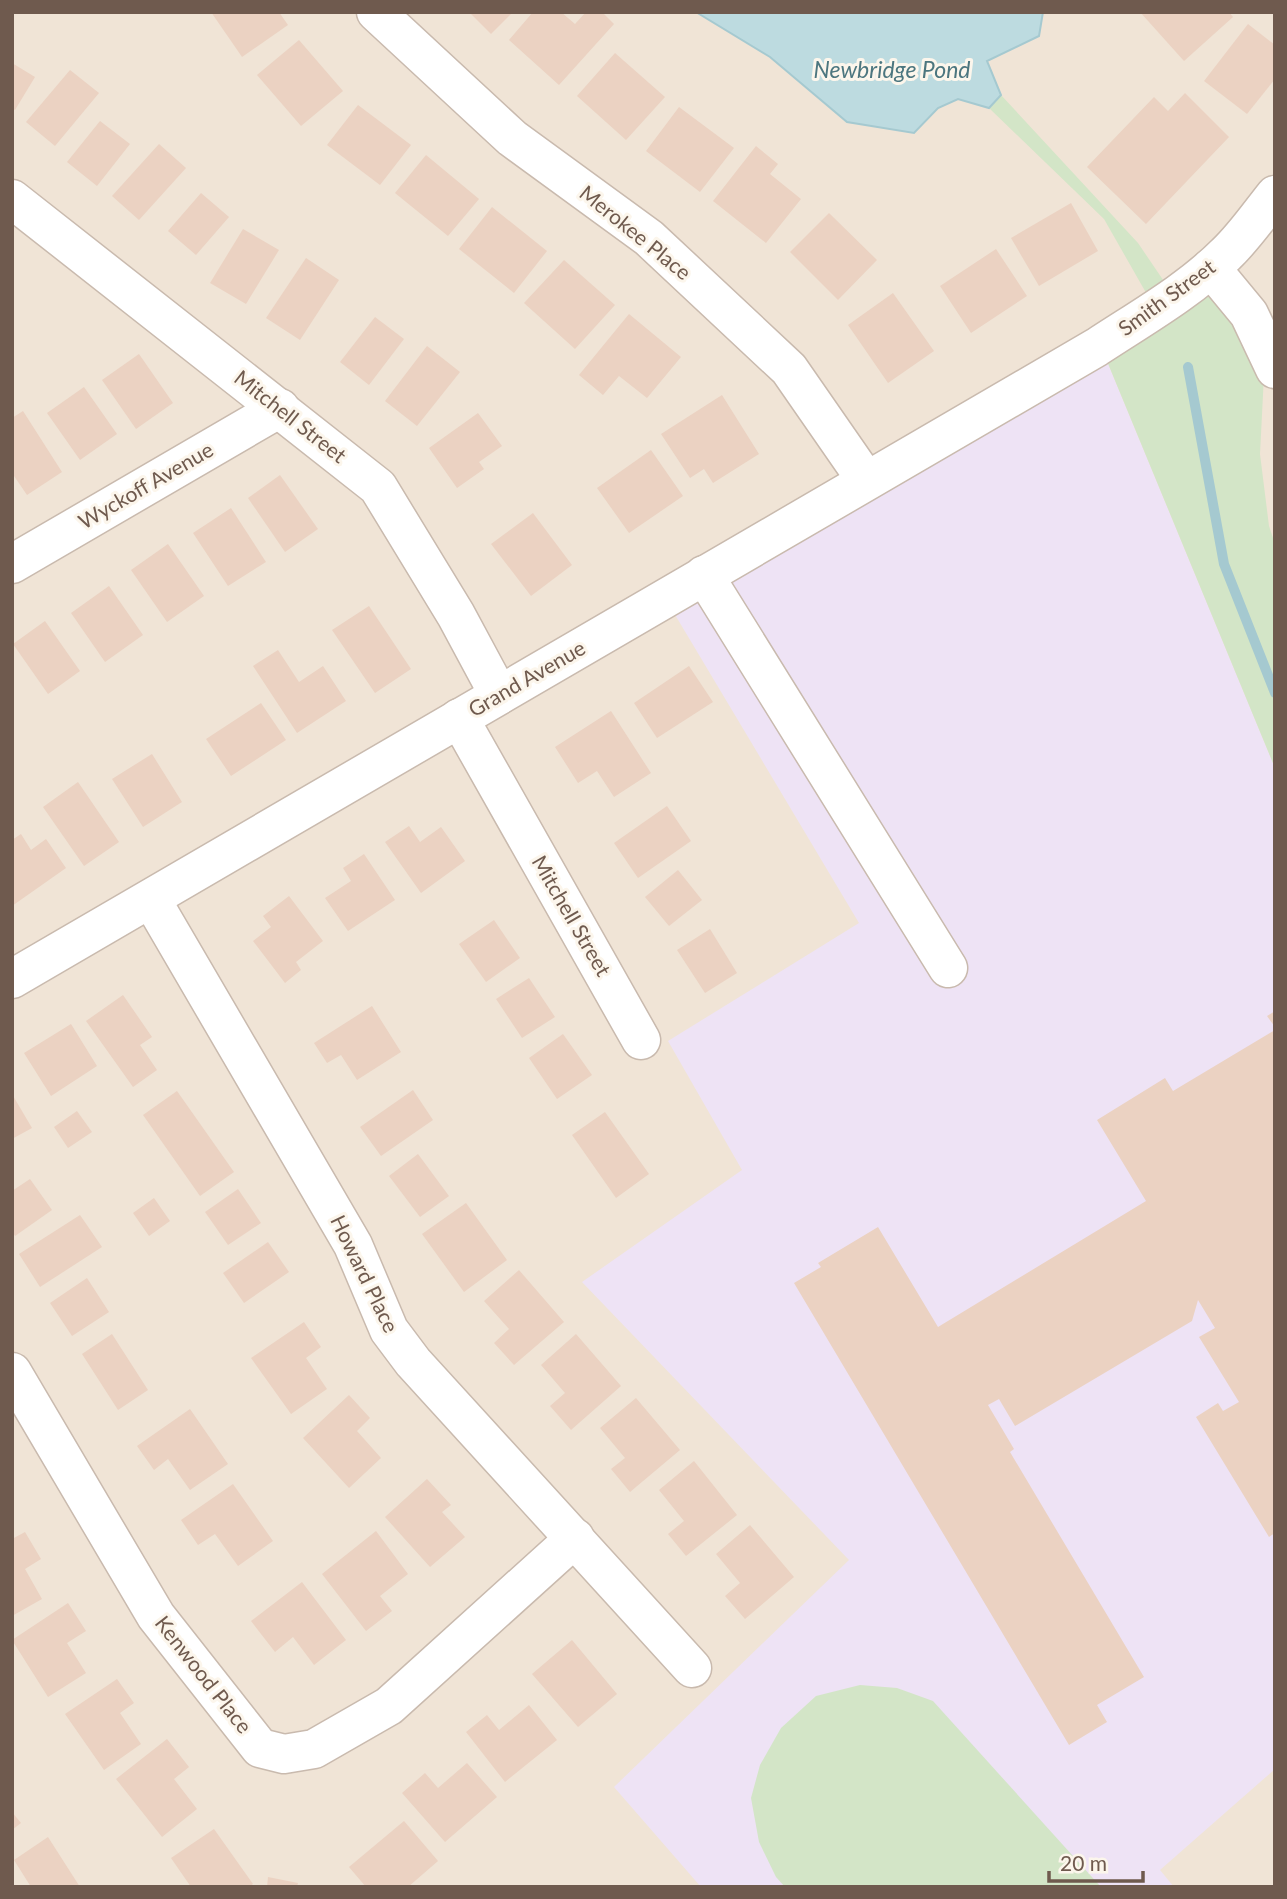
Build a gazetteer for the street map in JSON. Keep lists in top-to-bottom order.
{
  "streets": {
    "street": [
      "Merokee Place",
      "Smith Street",
      "Mitchell Street",
      "Wyckoff Avenue",
      "Grand Avenue",
      "Howard Place",
      "Kenwood Place"
    ]
  },
  "crossings": [
    ["Merokee Place", "Grand Avenue"],
    ["Smith Street", "Grand Avenue"],
    ["Mitchell Street", "Wyckoff Avenue"],
    ["Mitchell Street", "Grand Avenue"],
    ["Grand Avenue", "Howard Place"],
    ["Howard Place", "Kenwood Place"]
  ],
  "water": ["Newbridge Pond"],
  "scale_bar": "20 m"
}
